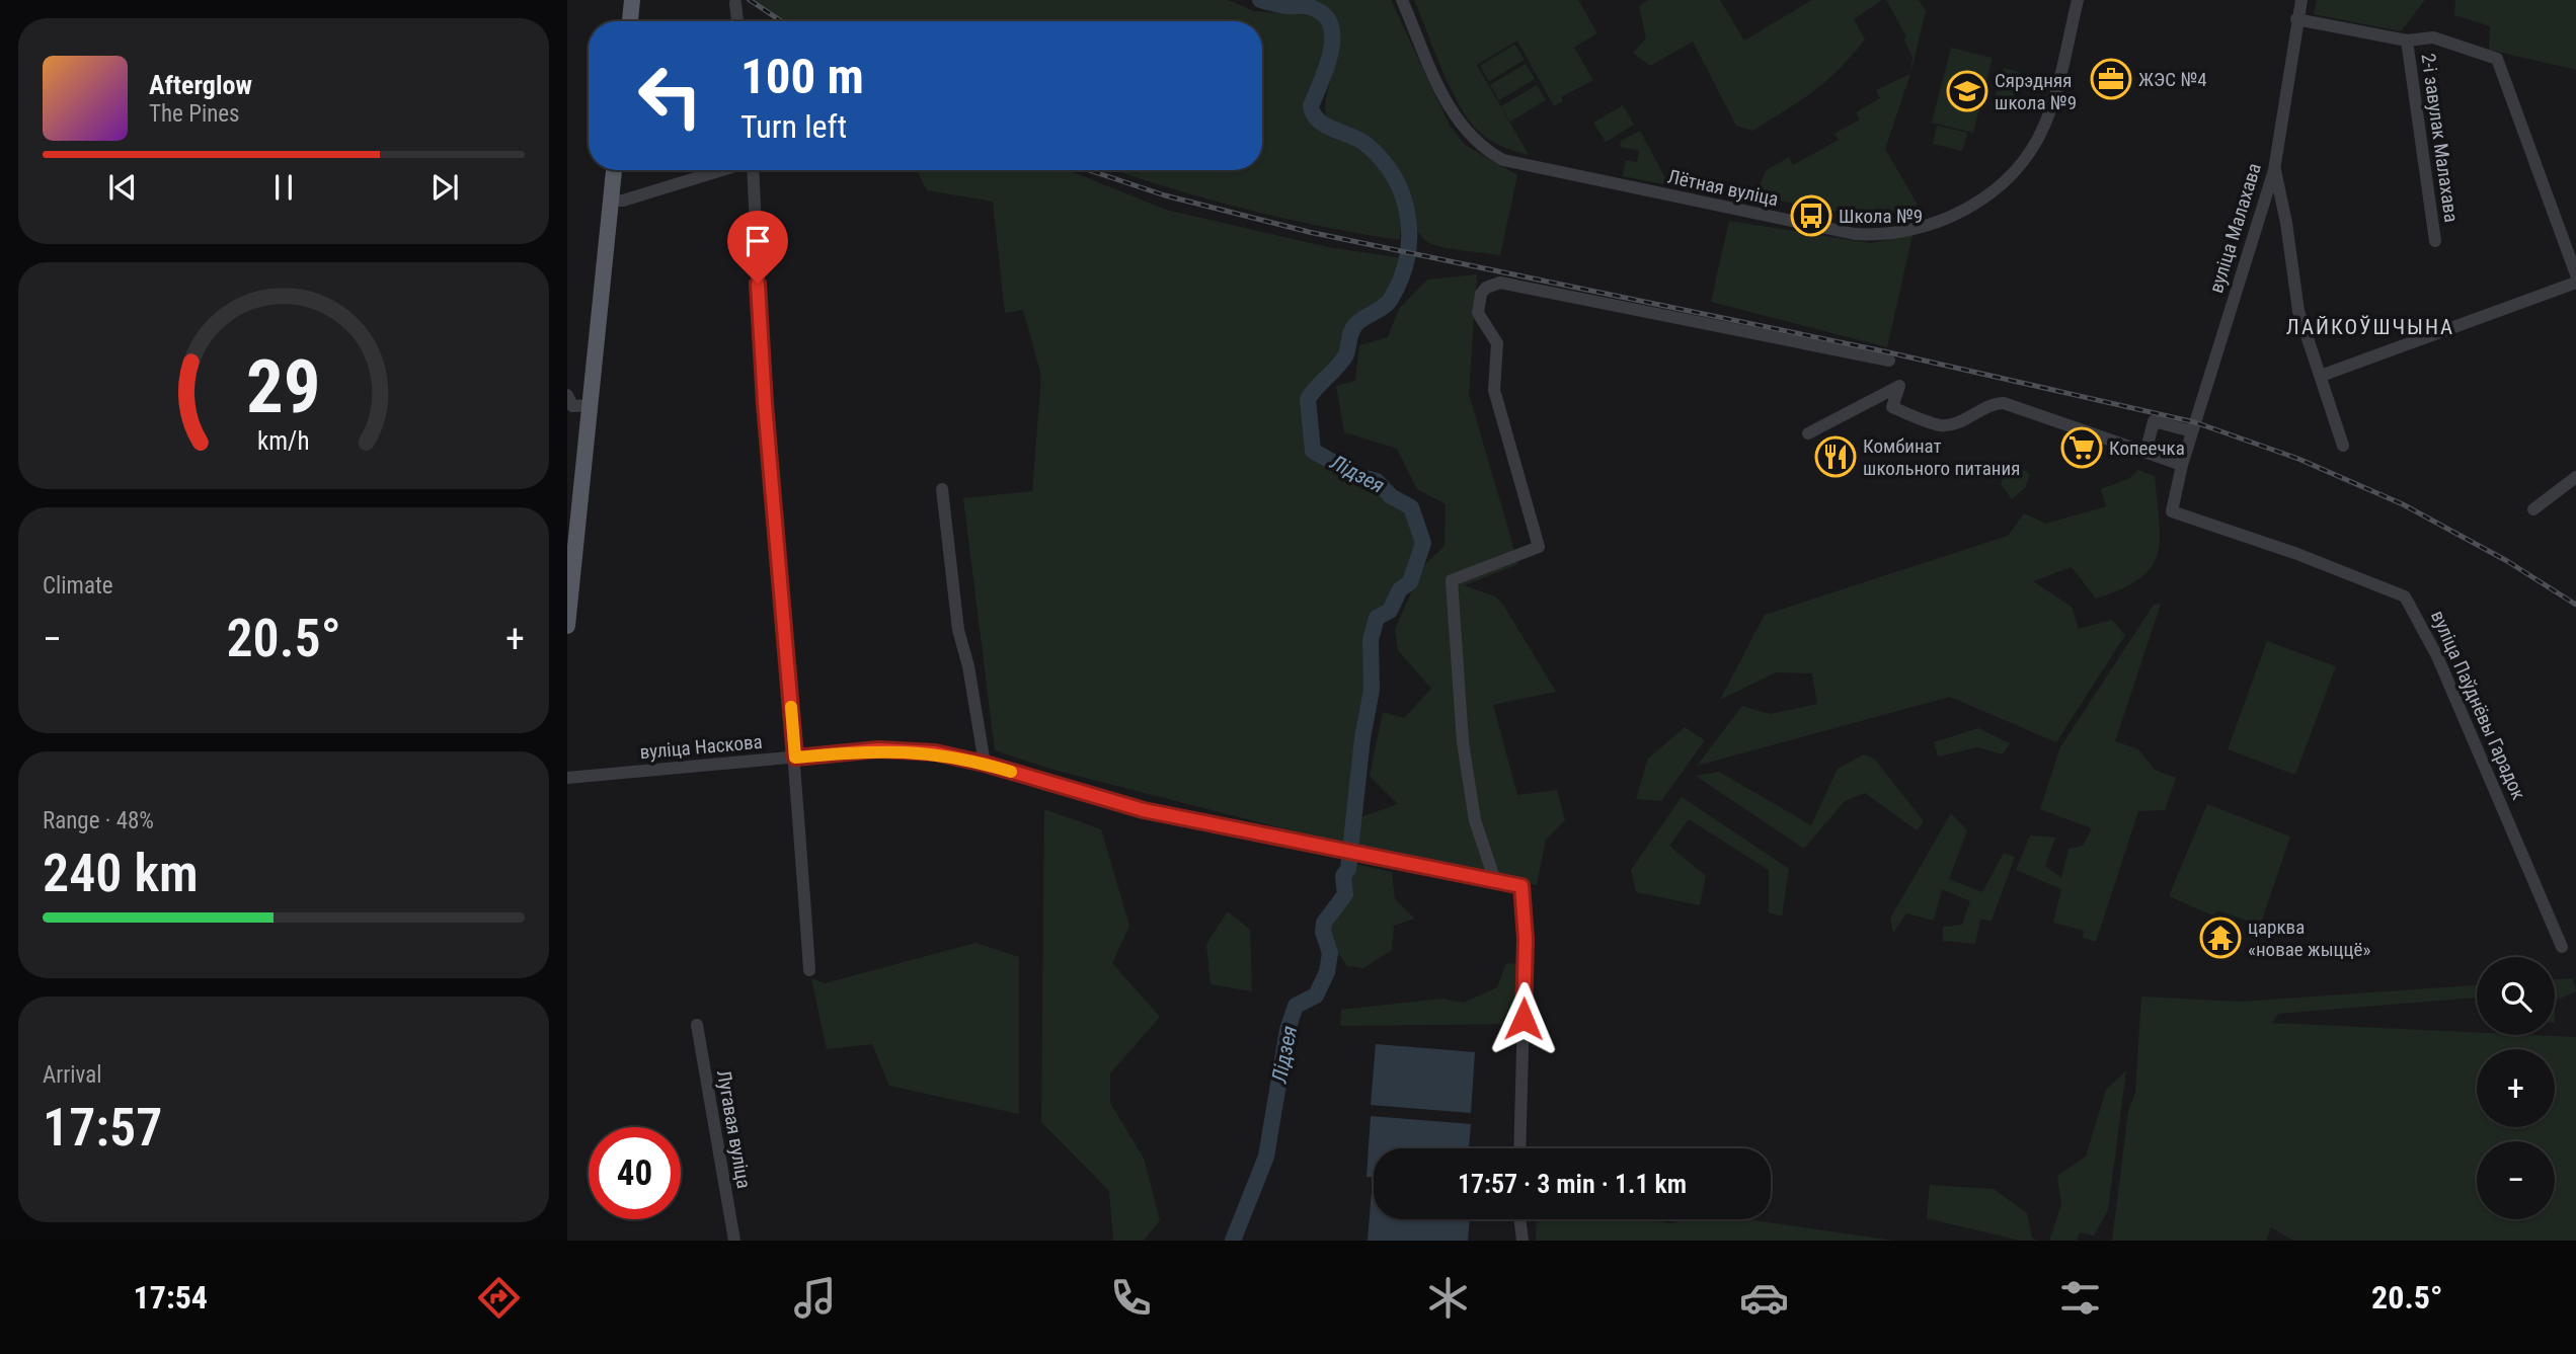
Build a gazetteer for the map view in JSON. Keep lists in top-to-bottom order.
{
  "streets": {
    "street": [
      "2-і завулак Малахава",
      "Лётная вуліца",
      "вуліца Малахава",
      "вуліца Паўднёвы Гарадок",
      "вуліца Наскова",
      "Лугавая вуліца"
    ]
  },
  "crossings": [
    ["вуліца Малахава", "вуліца Паўднёвы Гарадок"]
  ],
  "districts": ["ЛАЙКОЎШЧЫНА"],
  "water": ["Лідзея"],
  "places": {
    "office": ["ЖЭС №4"],
    "school or university": ["Сярэдняя школа №9"],
    "bus stop": ["Школа №9"],
    "supermarket": ["Копеечка"],
    "restaurant": ["Комбинат школьного питания"],
    "temple": ["царква «новае жыццё»"]
  },
  "page": {
    "turn": ["100 m", "Turn left"],
    "song": ["Afterglow", "The Pines"],
    "tile": [
      "Climate",
      ["Range · 48%", "240 km"],
      ["Arrival", "17:57"]
    ],
    "heat": ["−", "20.5°", "+"],
    "map_buttons": ["+", "−"],
    "limit": "40",
    "trip": "17:57 · 3 min · 1.1 km",
    "tabs": ["17:54", "20.5°"],
    "gauge": ["29", "km/h"]
  }
}
